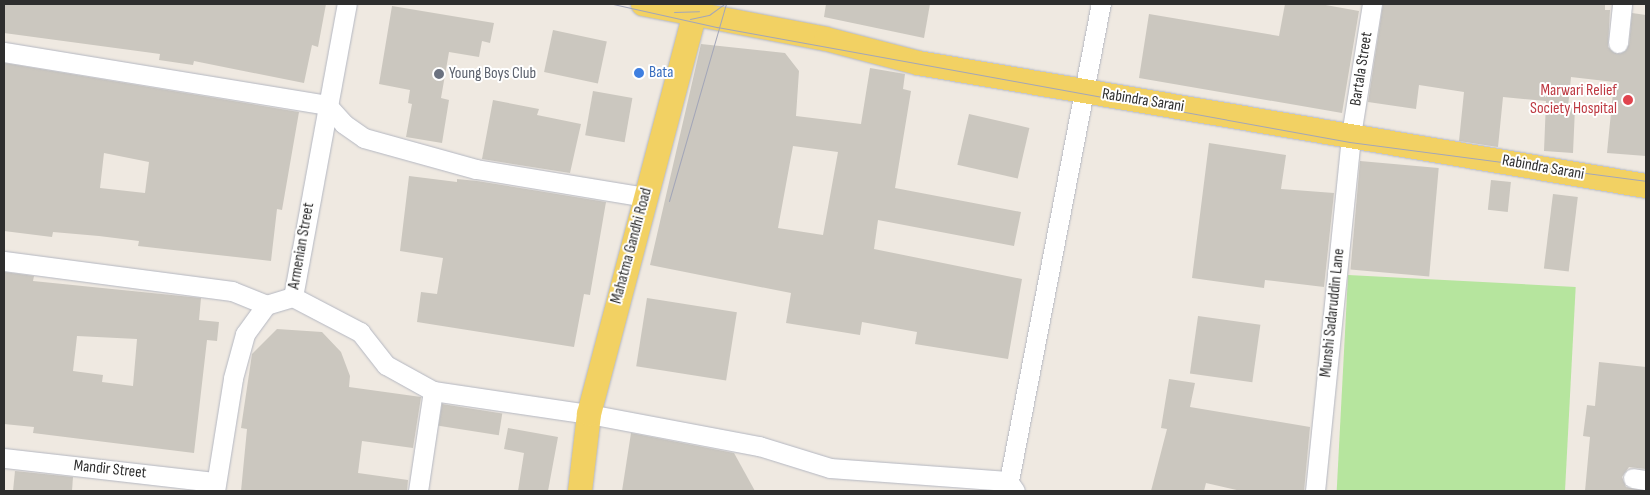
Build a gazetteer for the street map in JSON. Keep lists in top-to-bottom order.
{
  "streets": {
    "main road": ["Rabindra Sarani", "Mahatma Gandhi Road"],
    "street": [
      "Bartala Street",
      "Armenian Street",
      "Munshi Sadaruddin Lane",
      "Mandir Street"
    ]
  },
  "crossings": [
    ["Bartala Street", "Rabindra Sarani"],
    ["Bartala Street", "Munshi Sadaruddin Lane"],
    ["Rabindra Sarani", "Mahatma Gandhi Road"],
    ["Rabindra Sarani", "Munshi Sadaruddin Lane"]
  ],
  "places": ["Bata", "Young Boys Club", "Marwari Relief Society Hospital"]
}
